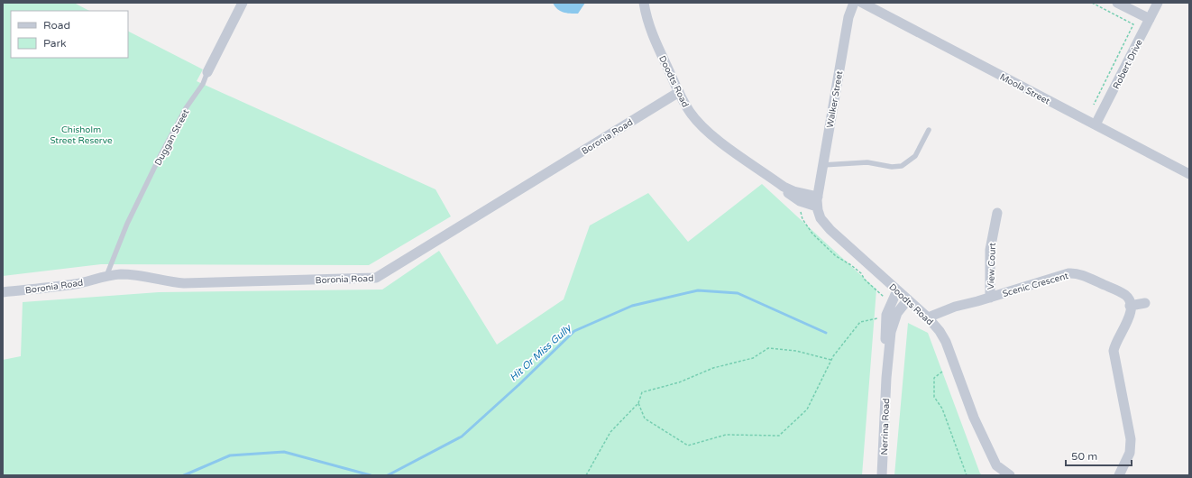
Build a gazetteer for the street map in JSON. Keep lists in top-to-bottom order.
{
  "streets": {
    "street": [
      "Robert Drive",
      "Doodts Road",
      "Moola Street",
      "Walker Street",
      "Boronia Road",
      "Duggan Street",
      "View Court",
      "Scenic Crescent",
      "Nerrina Road"
    ]
  },
  "crossings": [
    ["Robert Drive", "Moola Street"],
    ["Doodts Road", "Walker Street"],
    ["Doodts Road", "Boronia Road"],
    ["Doodts Road", "Scenic Crescent"],
    ["Doodts Road", "Nerrina Road"],
    ["Boronia Road", "Duggan Street"],
    ["View Court", "Scenic Crescent"]
  ],
  "water": ["Hit Or Miss Gully"],
  "parks": ["Chisholm Street Reserve"],
  "legend": ["Road", "Park"],
  "scale_bar": "50 m"
}
